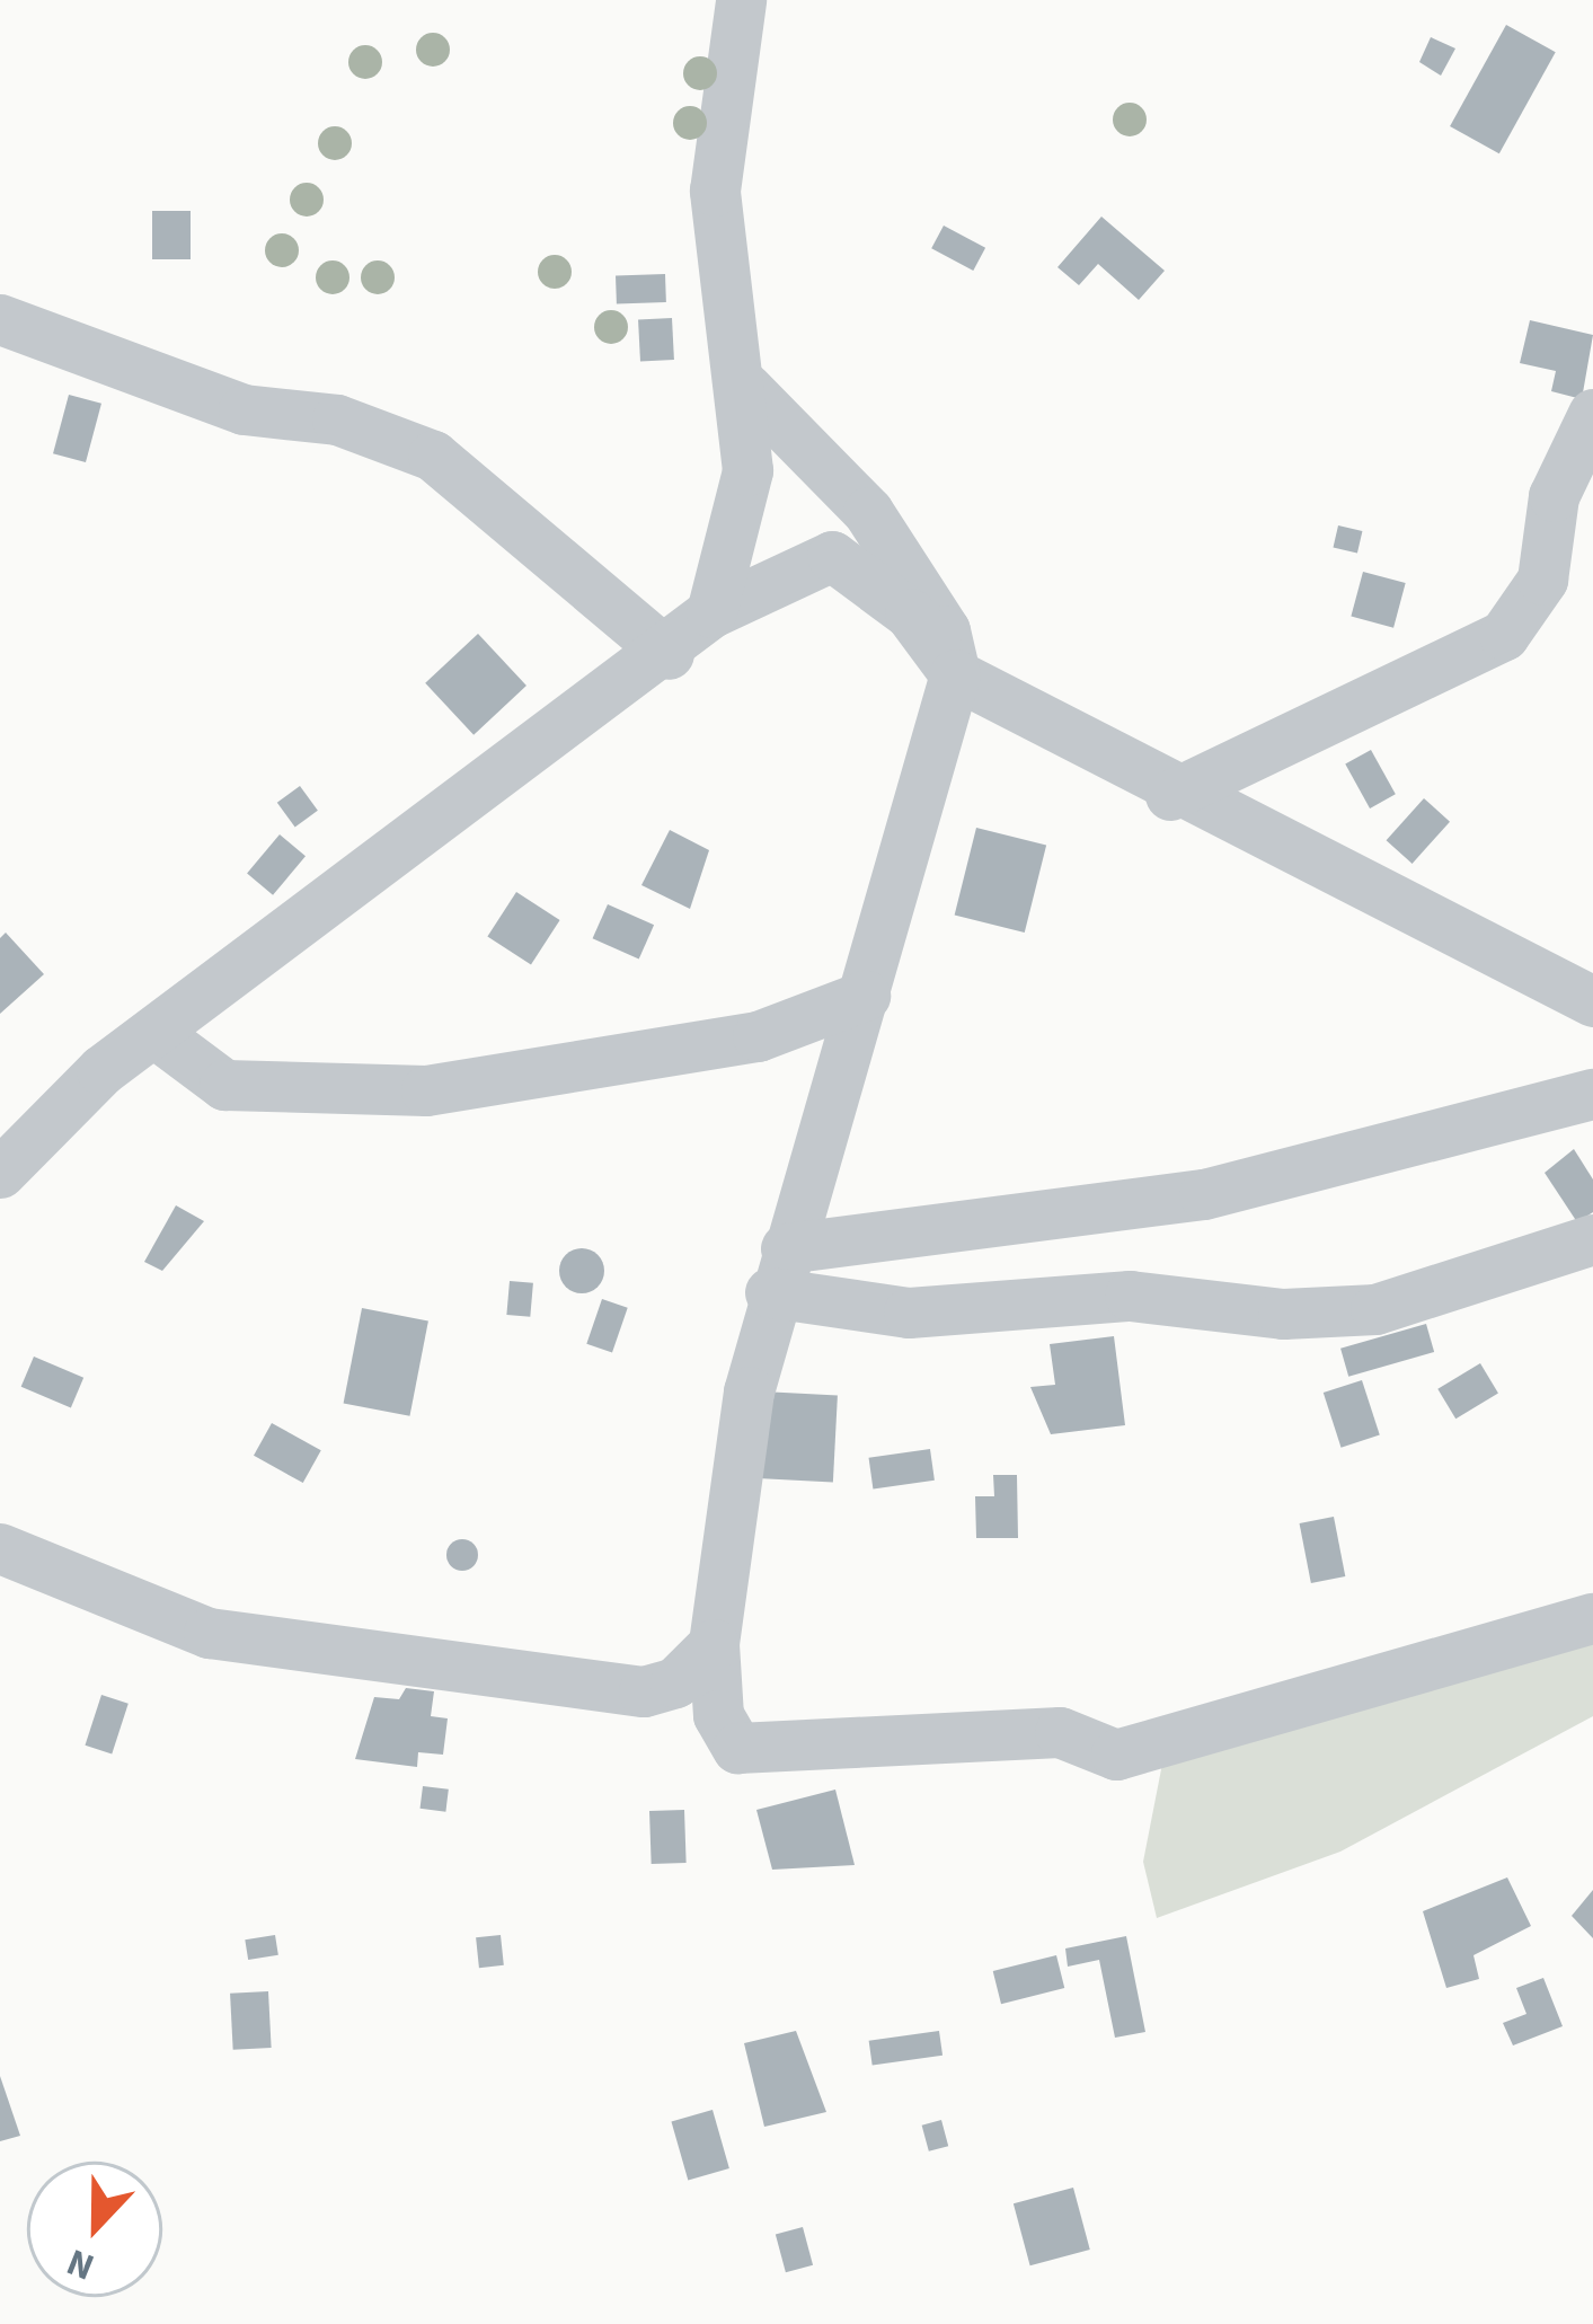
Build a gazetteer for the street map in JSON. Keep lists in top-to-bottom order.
{
  "north": "bottom"
}
